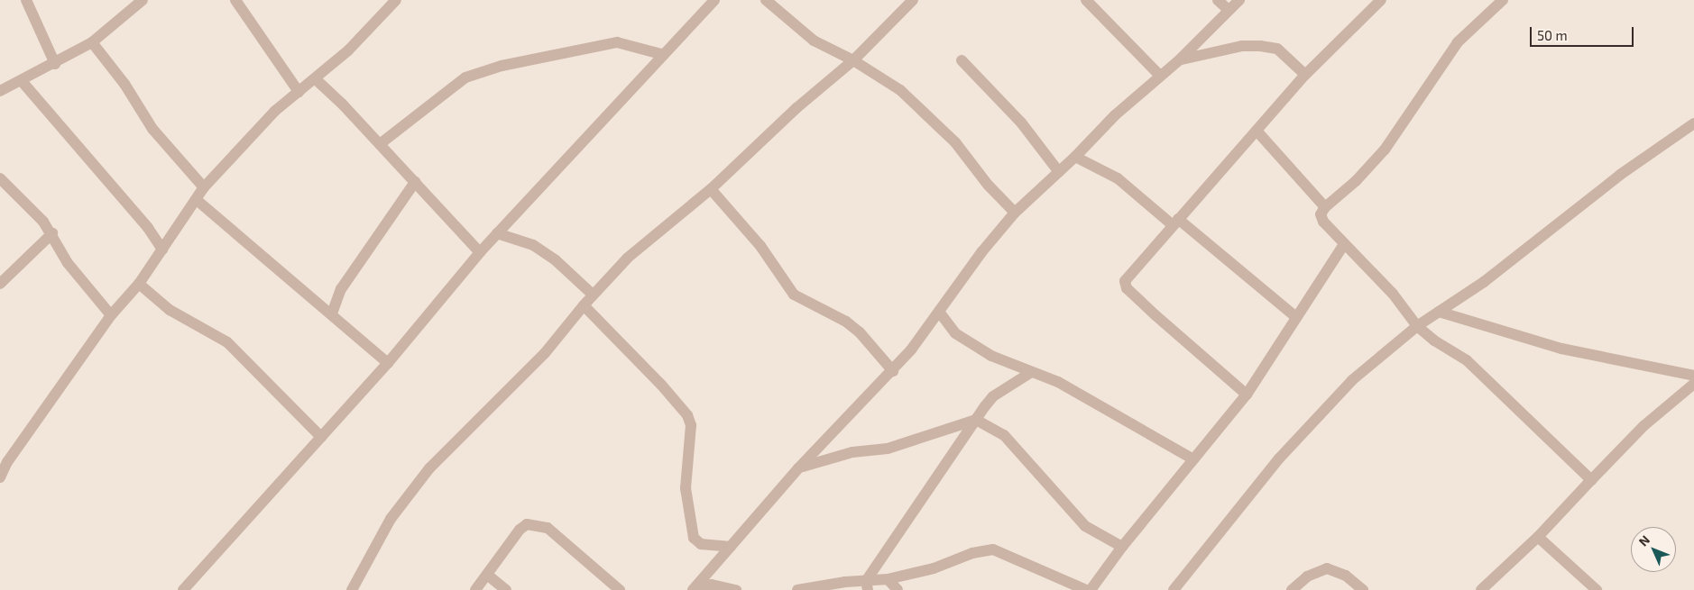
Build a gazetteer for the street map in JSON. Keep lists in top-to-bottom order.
{
  "scale_bar": "50 m",
  "north": "top left"
}
